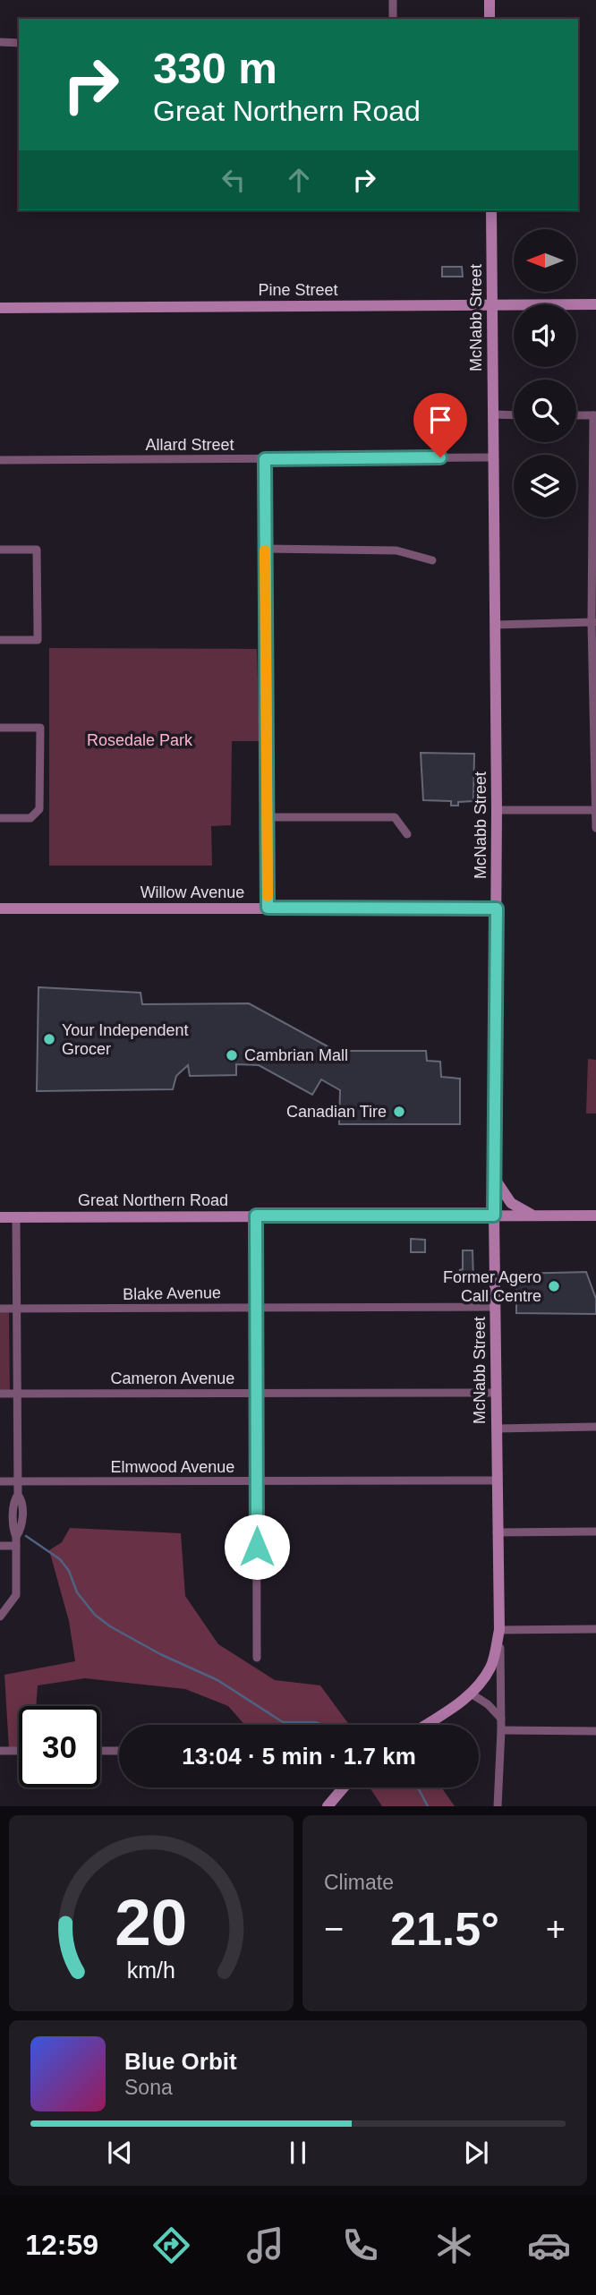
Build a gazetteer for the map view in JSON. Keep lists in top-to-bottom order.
{
  "streets": {
    "main road": [
      "Pine Street",
      "McNabb Street",
      "Willow Avenue",
      "Great Northern Road"
    ],
    "street": [
      "Allard Street",
      "Blake Avenue",
      "Cameron Avenue",
      "Elmwood Avenue"
    ]
  },
  "crossings": [
    ["Pine Street", "McNabb Street"],
    ["McNabb Street", "Allard Street"],
    ["McNabb Street", "Willow Avenue"],
    ["McNabb Street", "Great Northern Road"],
    ["McNabb Street", "Blake Avenue"],
    ["McNabb Street", "Cameron Avenue"],
    ["McNabb Street", "Elmwood Avenue"]
  ],
  "parks": ["Rosedale Park"],
  "places": [
    "Your Independent Grocer",
    "Cambrian Mall",
    "Canadian Tire",
    "Former Agero Call Centre"
  ],
  "north": "left",
  "page": {
    "turn": ["330 m", "Great Northern Road"],
    "limit": "30",
    "trip": "13:04 · 5 min · 1.7 km",
    "tile": "Climate",
    "heat": ["−", "21.5°", "+"],
    "song": ["Blue Orbit", "Sona"],
    "tabs": "12:59",
    "gauge": ["20", "km/h"]
  }
}
